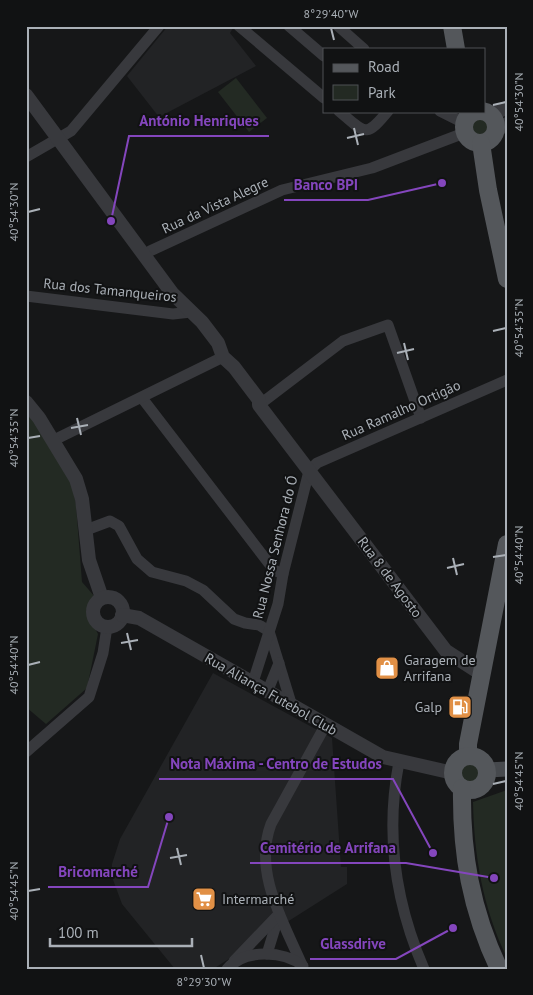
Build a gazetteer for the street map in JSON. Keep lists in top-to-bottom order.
{
  "streets": {
    "street": [
      "Rua da Vista Alegre",
      "Rua dos Tamanqueiros",
      "Rua Ramalho Ortigão",
      "Rua Nossa Senhora do Ó",
      "Rua 8 de Agosto",
      "Rua Aliança Futebol Club"
    ]
  },
  "crossings": [
    ["Rua dos Tamanqueiros", "Rua 8 de Agosto"],
    ["Rua Ramalho Ortigão", "Rua Nossa Senhora do Ó"],
    ["Rua Ramalho Ortigão", "Rua 8 de Agosto"],
    ["Rua Nossa Senhora do Ó", "Rua 8 de Agosto"],
    ["Rua Nossa Senhora do Ó", "Rua Aliança Futebol Club"]
  ],
  "places": {
    "other": [
      "Banco BPI",
      "António Henriques",
      "Bricomarché",
      "Nota Máxima - Centro de Estudos",
      "Cemitério de Arrifana",
      "Glassdrive"
    ],
    "shop": ["Garagem de Arrifana"],
    "fuel station": ["Galp"],
    "supermarket": ["Intermarché"]
  },
  "legend": ["Road", "Park"],
  "scale_bar": "100 m",
  "coordinates": [
    "8°29'40\"W",
    "40°54'30\"N",
    "40°54'35\"N",
    "40°54'40\"N",
    "40°54'45\"N",
    "8°29'30\"W"
  ]
}
